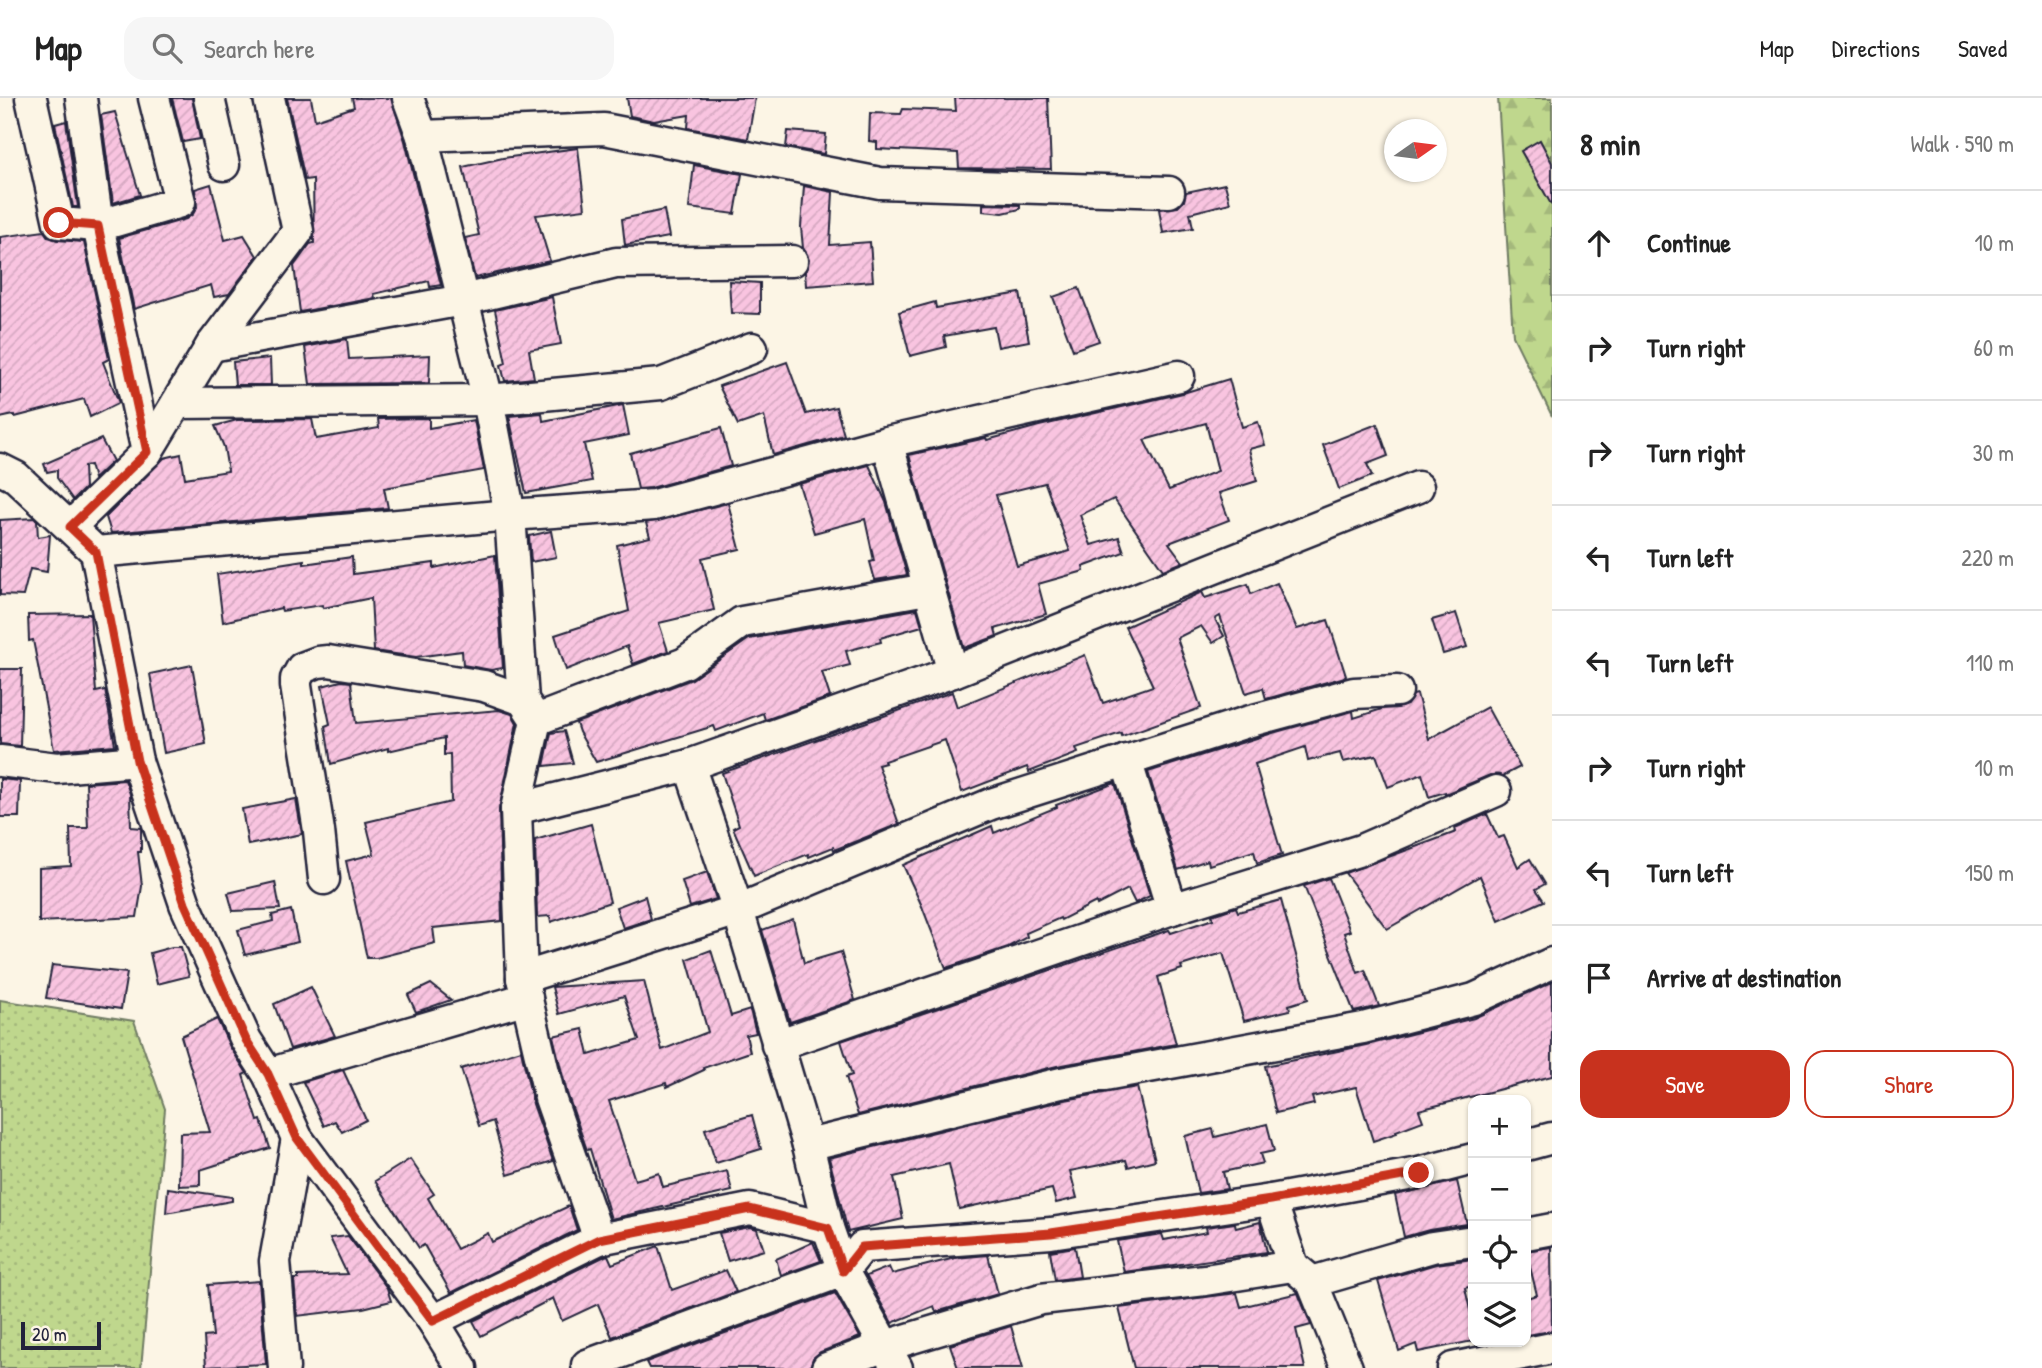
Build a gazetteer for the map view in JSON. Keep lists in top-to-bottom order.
{
  "scale_bar": "20 m",
  "north": "right",
  "page": {
    "header": "Map",
    "search": "Search here",
    "nav": ["Map", "Directions", "Saved"],
    "heading": ["8 min", "Walk · 590 m"],
    "list": [
      ["Continue", "10 m"],
      ["Turn right", "60 m"],
      ["Turn right", "30 m"],
      ["Turn left", "220 m"],
      ["Turn left", "110 m"],
      ["Turn right", "10 m"],
      ["Turn left", "150 m"],
      "Arrive at destination"
    ],
    "buttons": ["Save", "Share"],
    "map_buttons": ["+", "−"],
    "scale": "20 m"
  }
}
